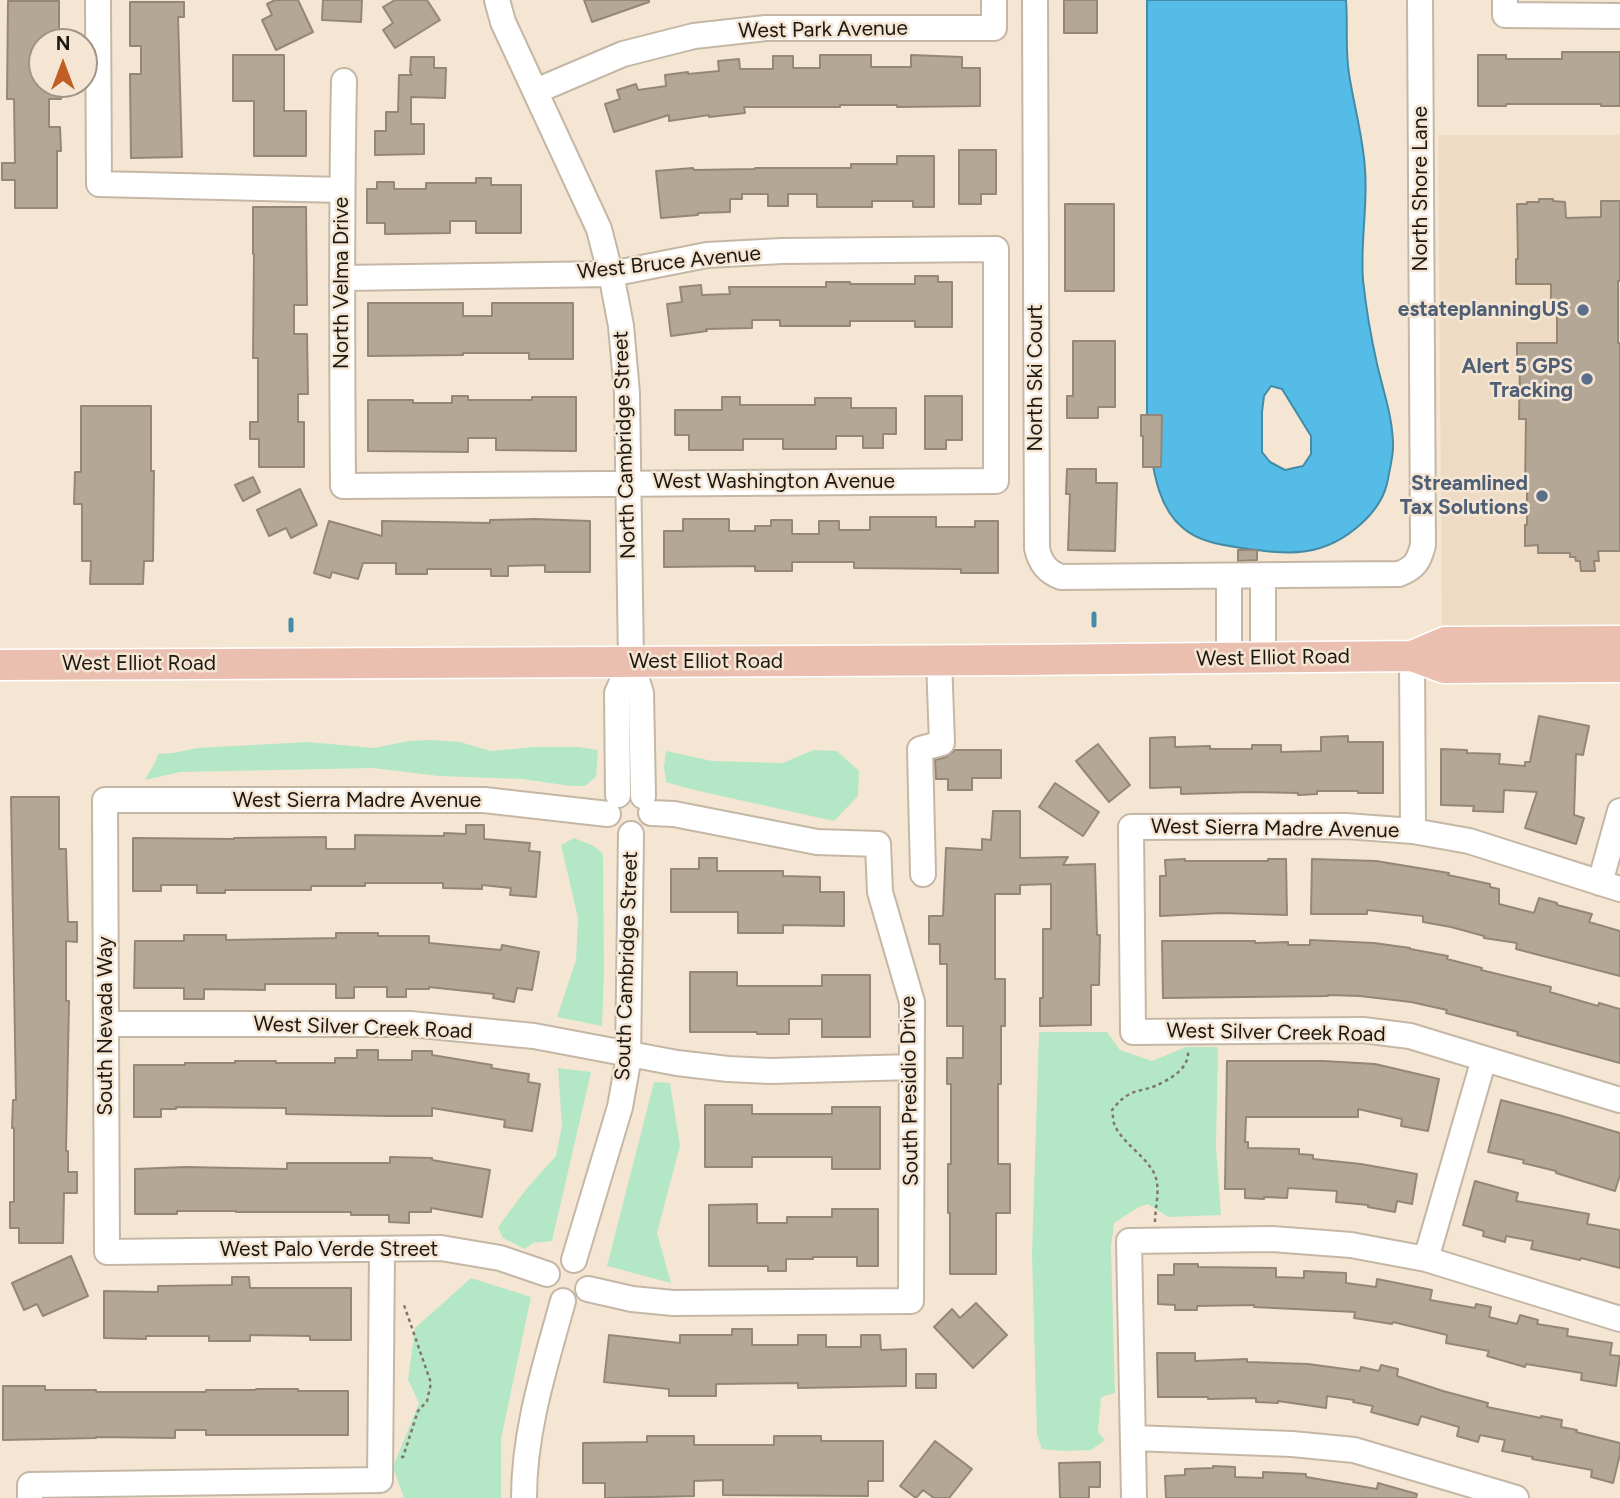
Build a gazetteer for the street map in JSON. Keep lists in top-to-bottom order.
{
  "streets": {
    "main road": ["West Elliot Road"],
    "street": [
      "West Park Avenue",
      "North Shore Lane",
      "West Bruce Avenue",
      "North Velma Drive",
      "North Ski Court",
      "North Cambridge Street",
      "West Washington Avenue",
      "West Sierra Madre Avenue",
      "South Cambridge Street",
      "South Nevada Way",
      "West Silver Creek Road",
      "South Presidio Drive",
      "West Palo Verde Street"
    ]
  },
  "crossings": [
    ["West Park Avenue", "North Cambridge Street"],
    ["North Shore Lane", "North Ski Court"],
    ["West Bruce Avenue", "North Velma Drive"],
    ["West Bruce Avenue", "North Cambridge Street"],
    ["West Bruce Avenue", "West Washington Avenue"],
    ["North Velma Drive", "West Washington Avenue"],
    ["North Cambridge Street", "West Washington Avenue"],
    ["North Cambridge Street", "West Elliot Road"],
    ["West Sierra Madre Avenue", "South Cambridge Street"],
    ["West Sierra Madre Avenue", "South Nevada Way"],
    ["West Sierra Madre Avenue", "West Silver Creek Road"],
    ["West Sierra Madre Avenue", "South Presidio Drive"],
    ["South Cambridge Street", "West Silver Creek Road"],
    ["South Cambridge Street", "South Presidio Drive"],
    ["South Cambridge Street", "West Palo Verde Street"],
    ["South Nevada Way", "West Silver Creek Road"],
    ["South Nevada Way", "West Palo Verde Street"],
    ["West Silver Creek Road", "South Presidio Drive"],
    ["South Presidio Drive", "West Palo Verde Street"]
  ],
  "places": ["estateplanningUS", "Alert 5 GPS Tracking", "Streamlined Tax Solutions"],
  "north": "top"
}
